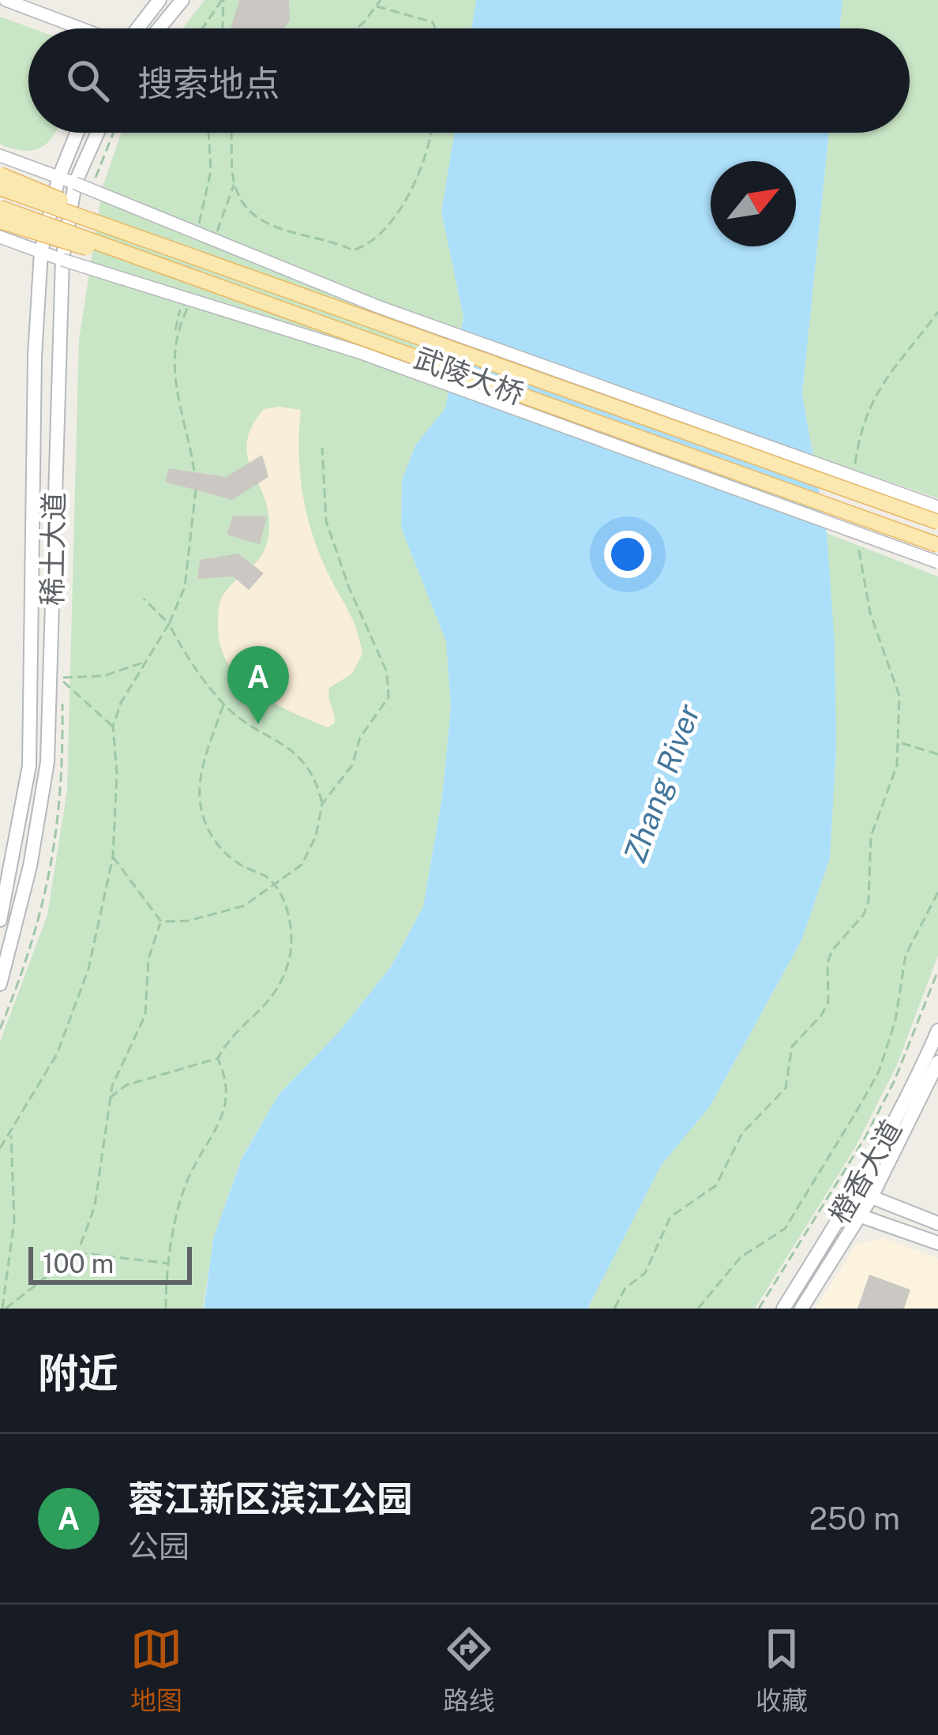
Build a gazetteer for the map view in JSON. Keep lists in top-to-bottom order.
{
  "streets": {
    "main road": ["武陵大桥", "稀土大道", "橙香大道"]
  },
  "water": ["Zhang River"],
  "scale_bar": "100 m",
  "north": "top right",
  "page": {
    "search": "搜索地点",
    "pins": "A",
    "scale": "100 m",
    "heading": "附近",
    "list": [
      {
        "mark": "A",
        "name": "蓉江新区滨江公园",
        "note": "公园",
        "value": "250 m"
      }
    ],
    "nav": ["地图", "路线", "收藏"]
  }
}
